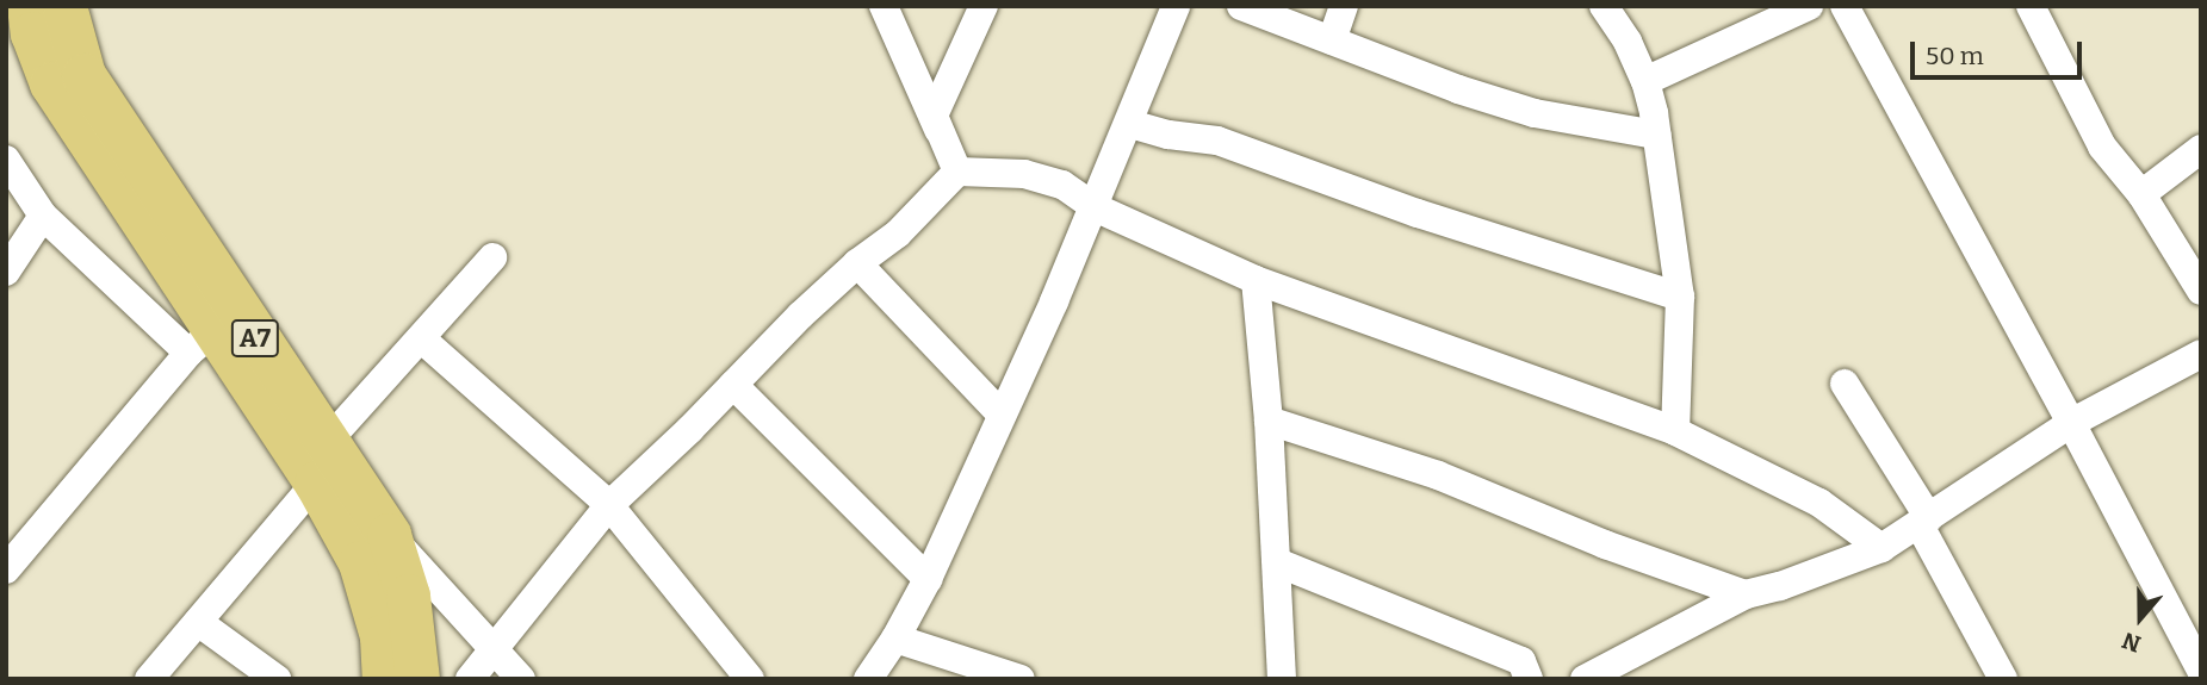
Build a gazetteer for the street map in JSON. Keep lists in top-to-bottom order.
{
  "streets": {
    "highway": ["A7"]
  },
  "scale_bar": "50 m",
  "north": "bottom"
}
